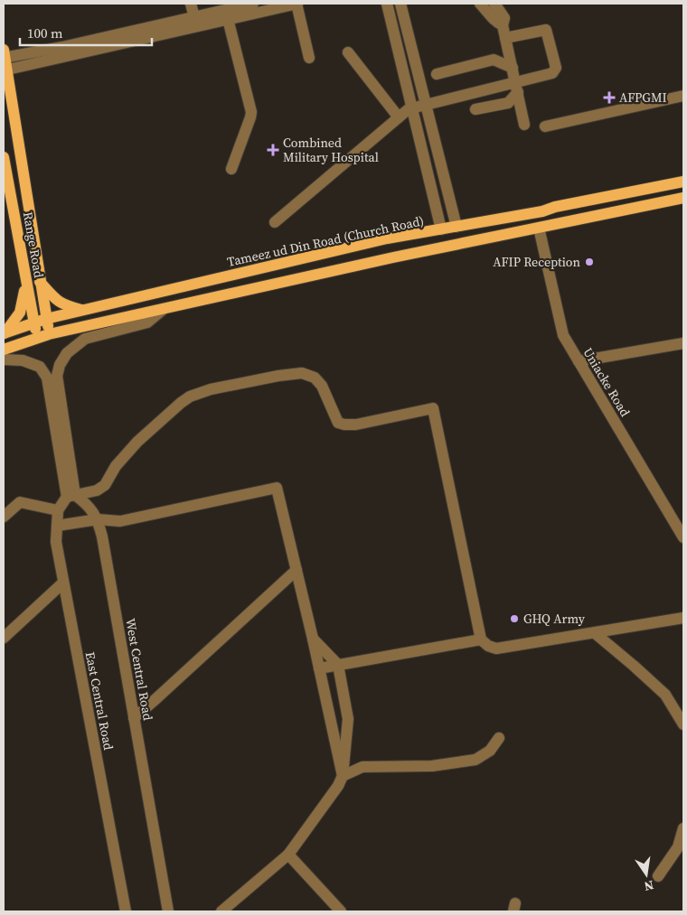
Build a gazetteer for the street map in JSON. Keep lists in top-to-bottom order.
{
  "streets": {
    "main road": ["Tameez ud Din Road (Church Road)", "Range Road"],
    "street": ["Uniacke Road", "West Central Road", "East Central Road"]
  },
  "crossings": [
    ["Tameez ud Din Road (Church Road)", "Range Road"]
  ],
  "places": {
    "health": ["AFPGMI", "Combined Military Hospital"],
    "other": ["AFIP Reception", "GHQ Army"]
  },
  "scale_bar": "100 m",
  "north": "bottom"
}
